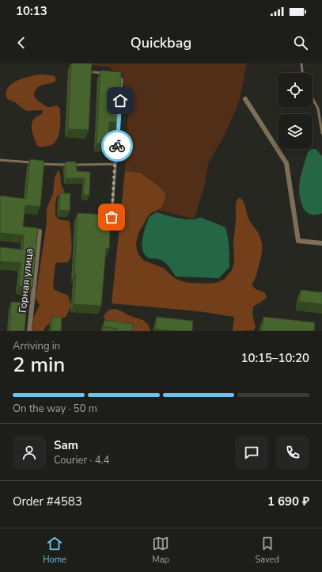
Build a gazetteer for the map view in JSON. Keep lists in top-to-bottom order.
{
  "streets": {
    "street": ["Горная улица"]
  },
  "page": {
    "status": "10:13",
    "header": "Quickbag",
    "heading": ["2 min", "Arriving in", "10:15–10:20"],
    "panel": [
      "Sam",
      "Courier · 4.4",
      "Order #4583",
      "1 690 ₽"
    ],
    "bar": "On the way · 50 m",
    "tabs": ["Home", "Map", "Saved"]
  }
}
